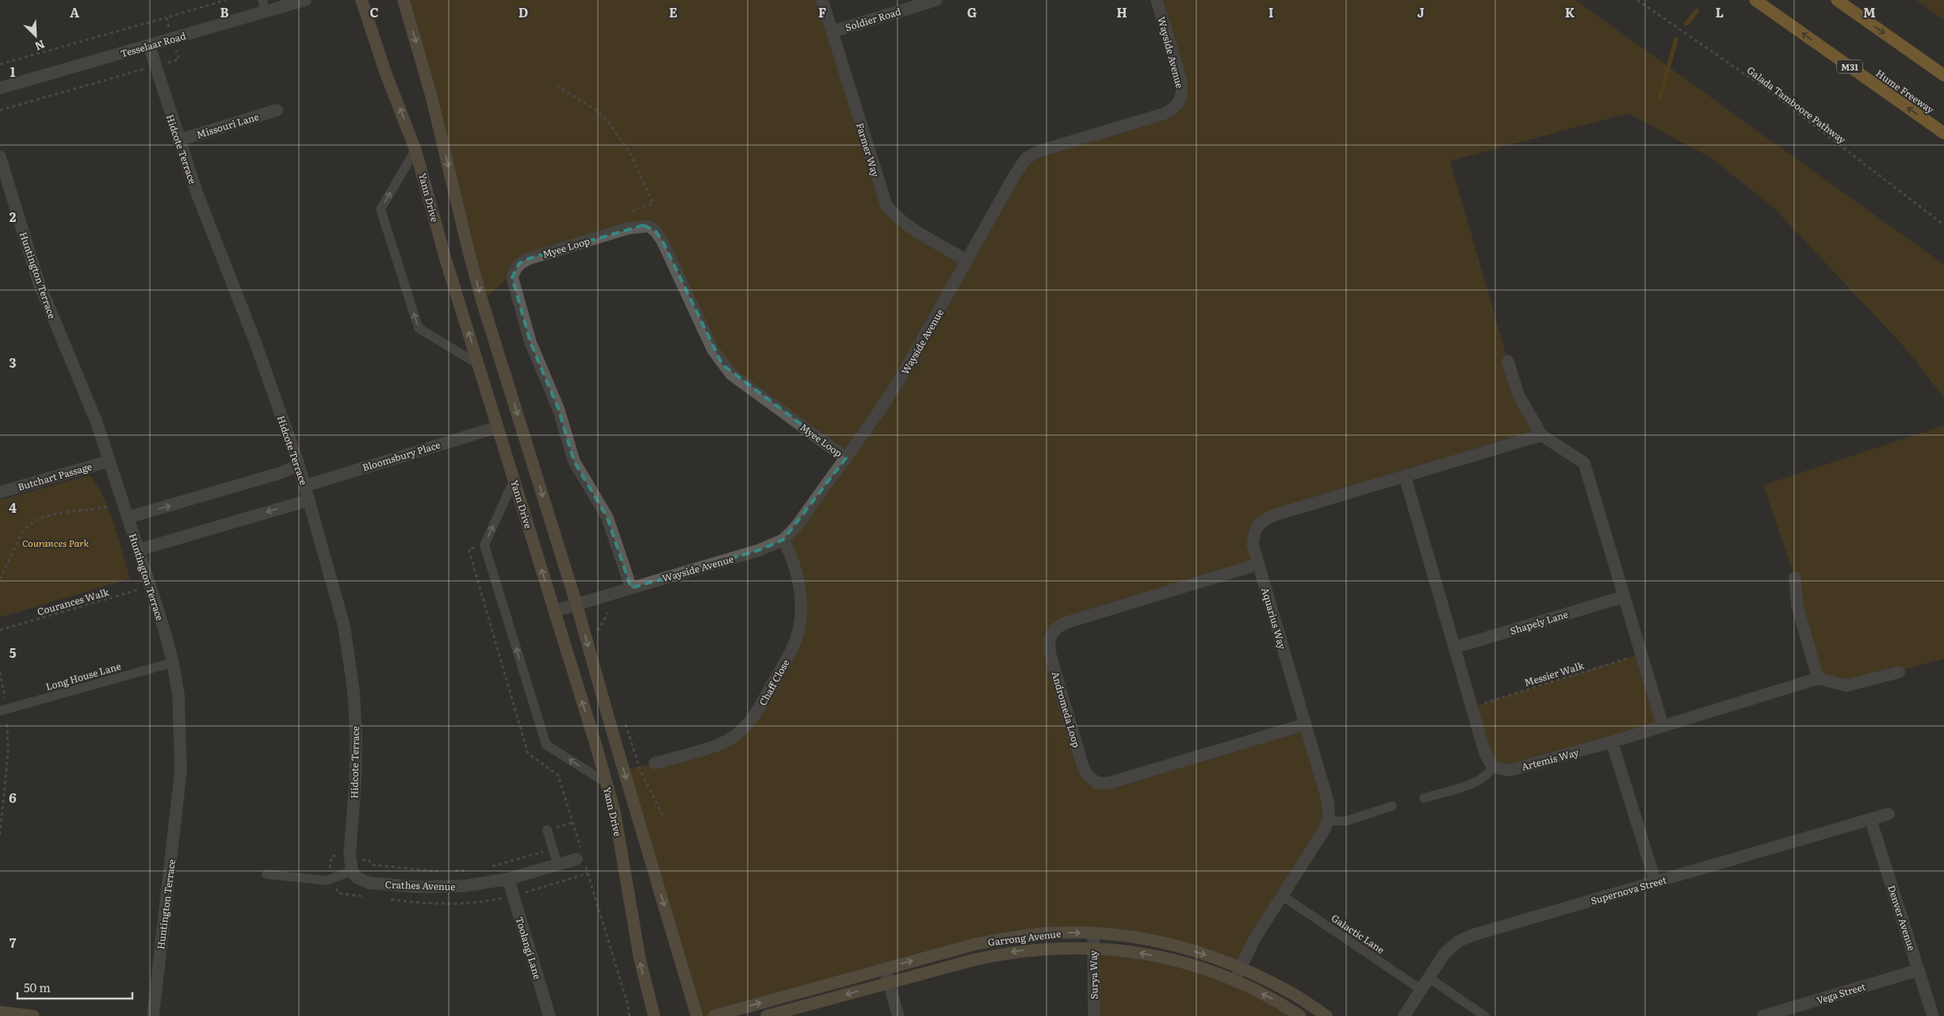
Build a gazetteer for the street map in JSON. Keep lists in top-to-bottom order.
{
  "streets": {
    "highway": ["M31", "Hume Freeway"],
    "street": [
      "Soldier Road",
      "Tesselaar Road",
      "Wayside Avenue",
      "Missouri Lane",
      "Hidcote Terrace",
      "Farmer Way",
      "Yann Drive",
      "Myee Loop",
      "Huntington Terrace",
      "Bloomsbury Place",
      "Butchart Passage",
      "Aquarius Way",
      "Shapely Lane",
      "Chaff Close",
      "Andromeda Loop",
      "Artemis Way",
      "Crathes Avenue",
      "Supernova Street",
      "Denver Avenue",
      "Garrong Avenue",
      "Toolangi Lane",
      "Surya Way",
      "Vega Street"
    ],
    "lane": ["Long House Lane", "Galactic Lane"],
    "path": ["Galada Tamboore Pathway", "Courances Walk", "Messier Walk"]
  },
  "crossings": [
    ["Soldier Road", "Farmer Way"],
    ["Tesselaar Road", "Hidcote Terrace"],
    ["Wayside Avenue", "Farmer Way"],
    ["Wayside Avenue", "Yann Drive"],
    ["Wayside Avenue", "Myee Loop"],
    ["Wayside Avenue", "Chaff Close"],
    ["Missouri Lane", "Hidcote Terrace"],
    ["Hidcote Terrace", "Bloomsbury Place"],
    ["Hidcote Terrace", "Crathes Avenue"],
    ["Yann Drive", "Bloomsbury Place"],
    ["Huntington Terrace", "Butchart Passage"],
    ["Huntington Terrace", "Courances Walk"],
    ["Huntington Terrace", "Long House Lane"],
    ["Aquarius Way", "Andromeda Loop"],
    ["Aquarius Way", "Galactic Lane"],
    ["Aquarius Way", "Garrong Avenue"],
    ["Crathes Avenue", "Toolangi Lane"],
    ["Supernova Street", "Denver Avenue"],
    ["Supernova Street", "Galactic Lane"],
    ["Denver Avenue", "Vega Street"],
    ["Garrong Avenue", "Surya Way"]
  ],
  "parks": ["Courances Park"],
  "scale_bar": "50 m",
  "north": "bottom right",
  "grid": {
    "columns": [
      "A",
      "B",
      "C",
      "D",
      "E",
      "F",
      "G",
      "H",
      "I",
      "J",
      "K",
      "L",
      "M"
    ],
    "rows": [
      "1",
      "2",
      "3",
      "4",
      "5",
      "6",
      "7"
    ]
  }
}
